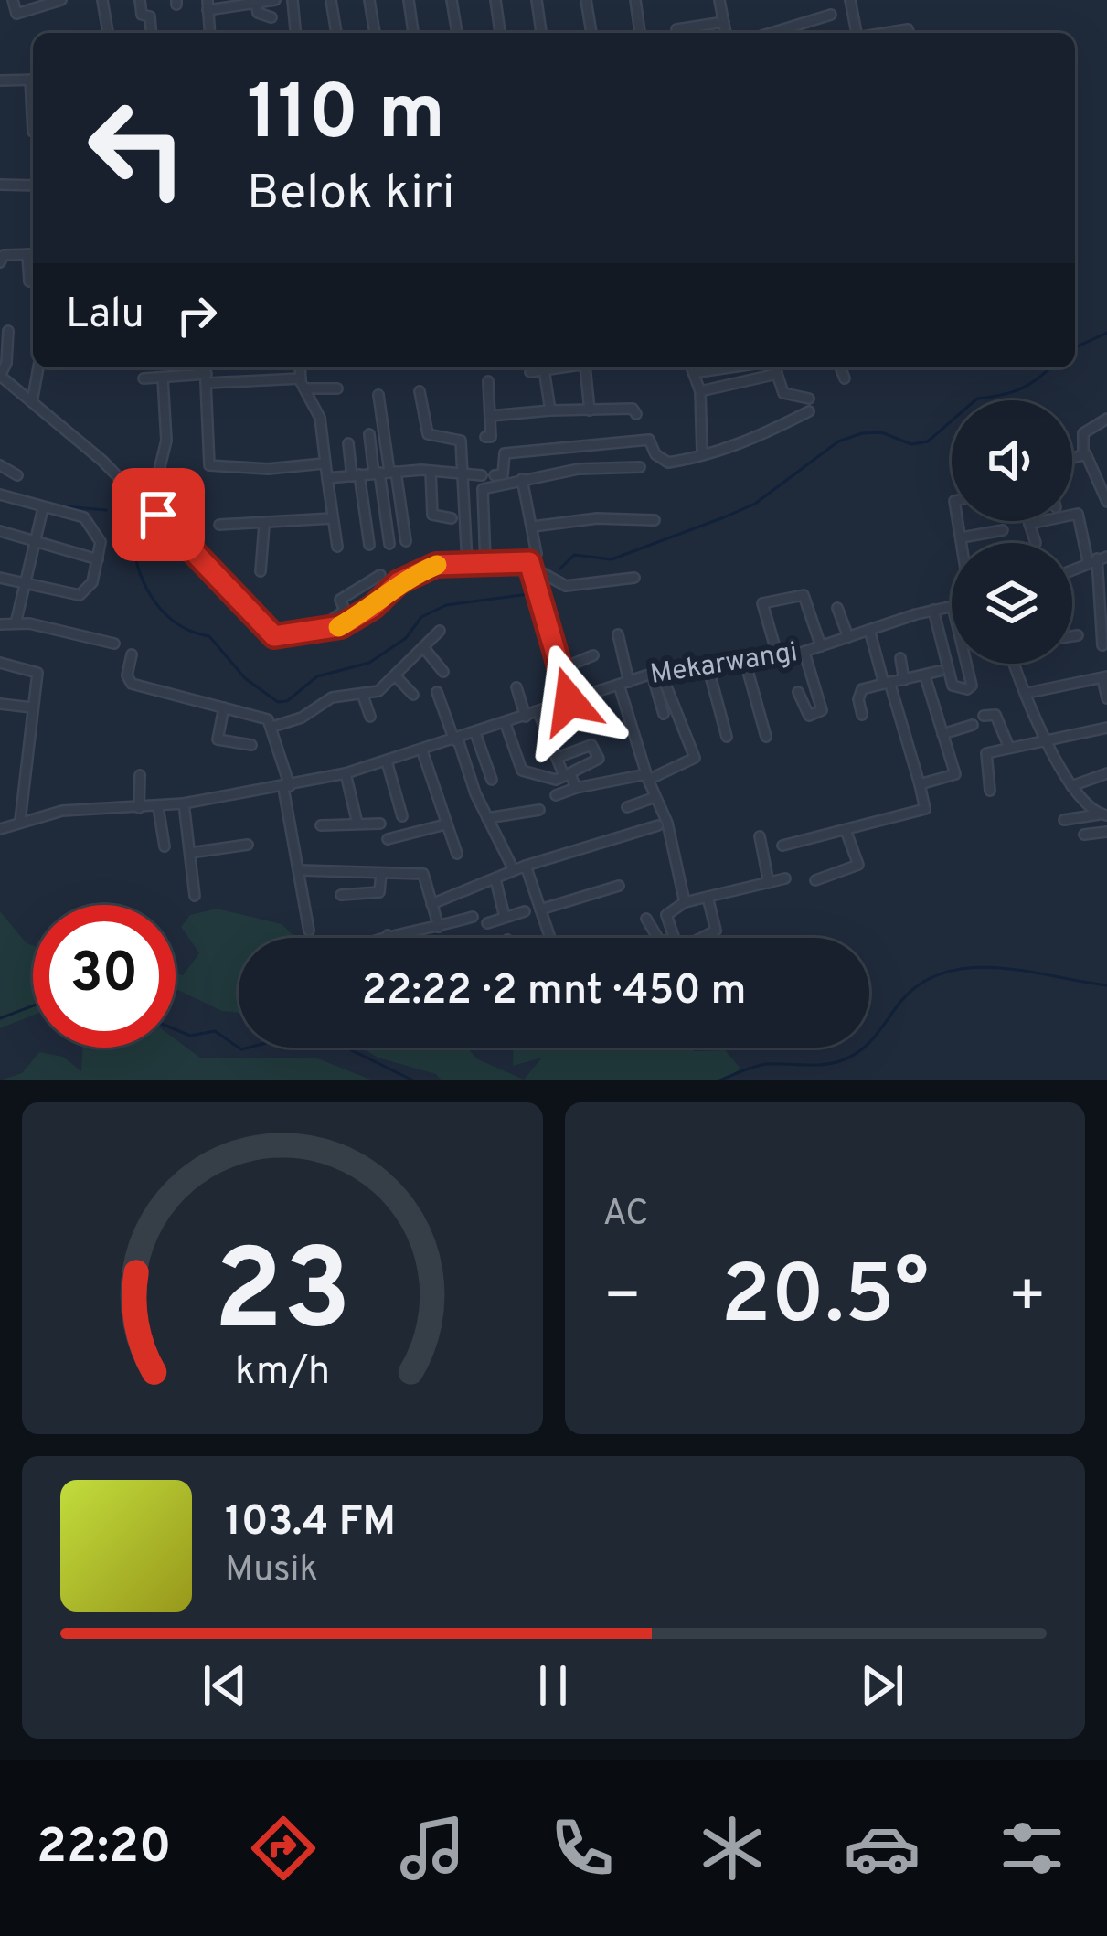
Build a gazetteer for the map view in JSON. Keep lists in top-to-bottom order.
{
  "streets": {
    "street": ["Mekarwangi"]
  },
  "page": {
    "turn": ["110 m", "Belok kiri"],
    "then": "Lalu",
    "limit": "30",
    "trip": "22:22 · 2 mnt · 450 m",
    "tile": "AC",
    "heat": ["−", "20.5°", "+"],
    "song": ["103.4 FM", "Musik"],
    "tabs": "22:20",
    "gauge": ["23", "km/h"]
  }
}
